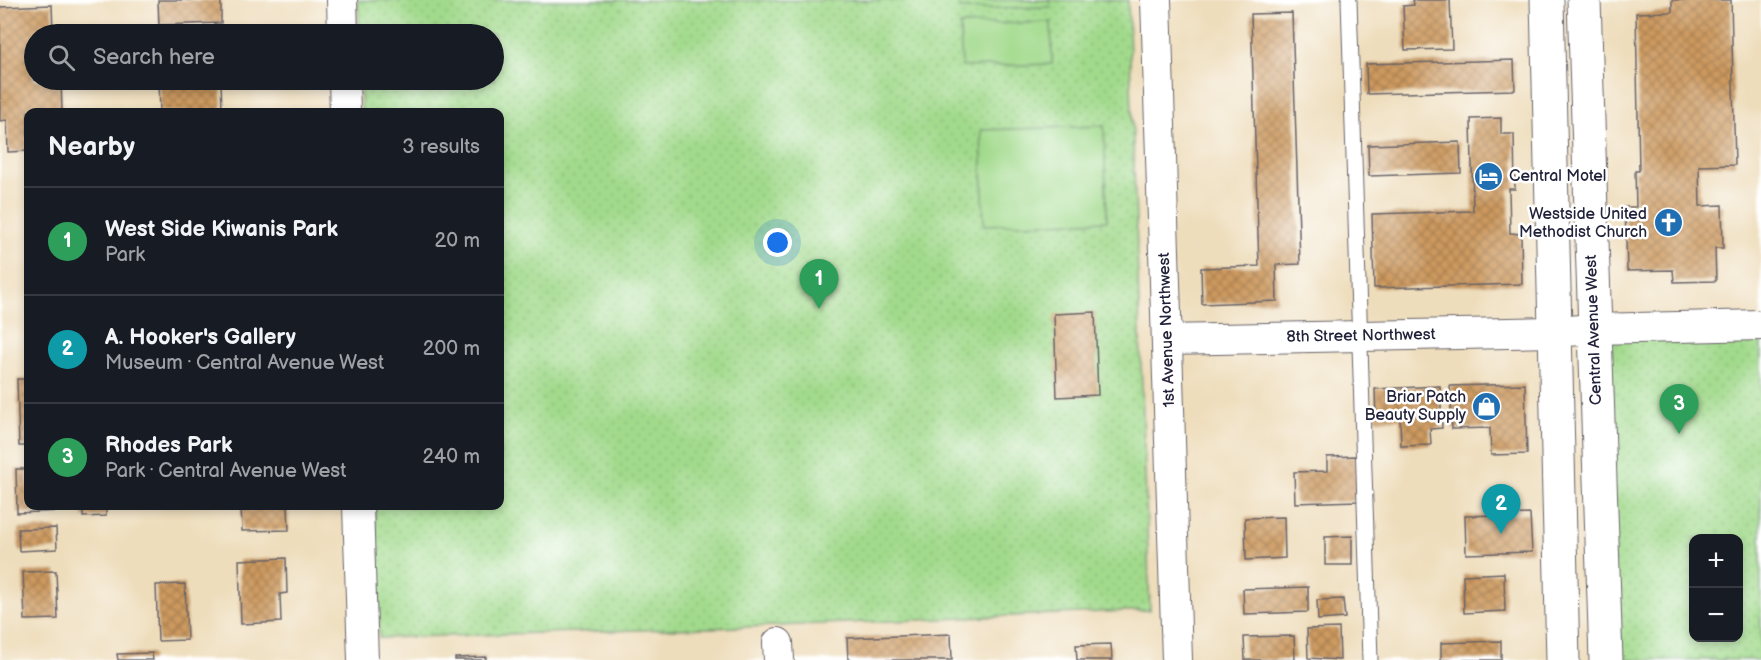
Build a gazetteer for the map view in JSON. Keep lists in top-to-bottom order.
{
  "streets": {
    "highway": ["Central Avenue West"],
    "street": ["1st Avenue Northwest", "8th Street Northwest"]
  },
  "crossings": [
    ["1st Avenue Northwest", "8th Street Northwest"],
    ["Central Avenue West", "8th Street Northwest"]
  ],
  "places": {
    "hotel": ["Central Motel"],
    "church": ["Westside United Methodist Church"],
    "shop": ["Briar Patch Beauty Supply"]
  },
  "page": {
    "search": "Search here",
    "heading": ["Nearby", "3 results"],
    "list": [
      {
        "mark": "1",
        "name": "West Side Kiwanis Park",
        "note": "Park",
        "value": "20 m"
      },
      {
        "mark": "2",
        "name": "A. Hooker's Gallery",
        "note": "Museum · Central Avenue West",
        "value": "200 m"
      },
      {
        "mark": "3",
        "name": "Rhodes Park",
        "note": "Park · Central Avenue West",
        "value": "240 m"
      }
    ],
    "pins": ["1", "3", "2"],
    "map_buttons": ["+", "−"]
  }
}
